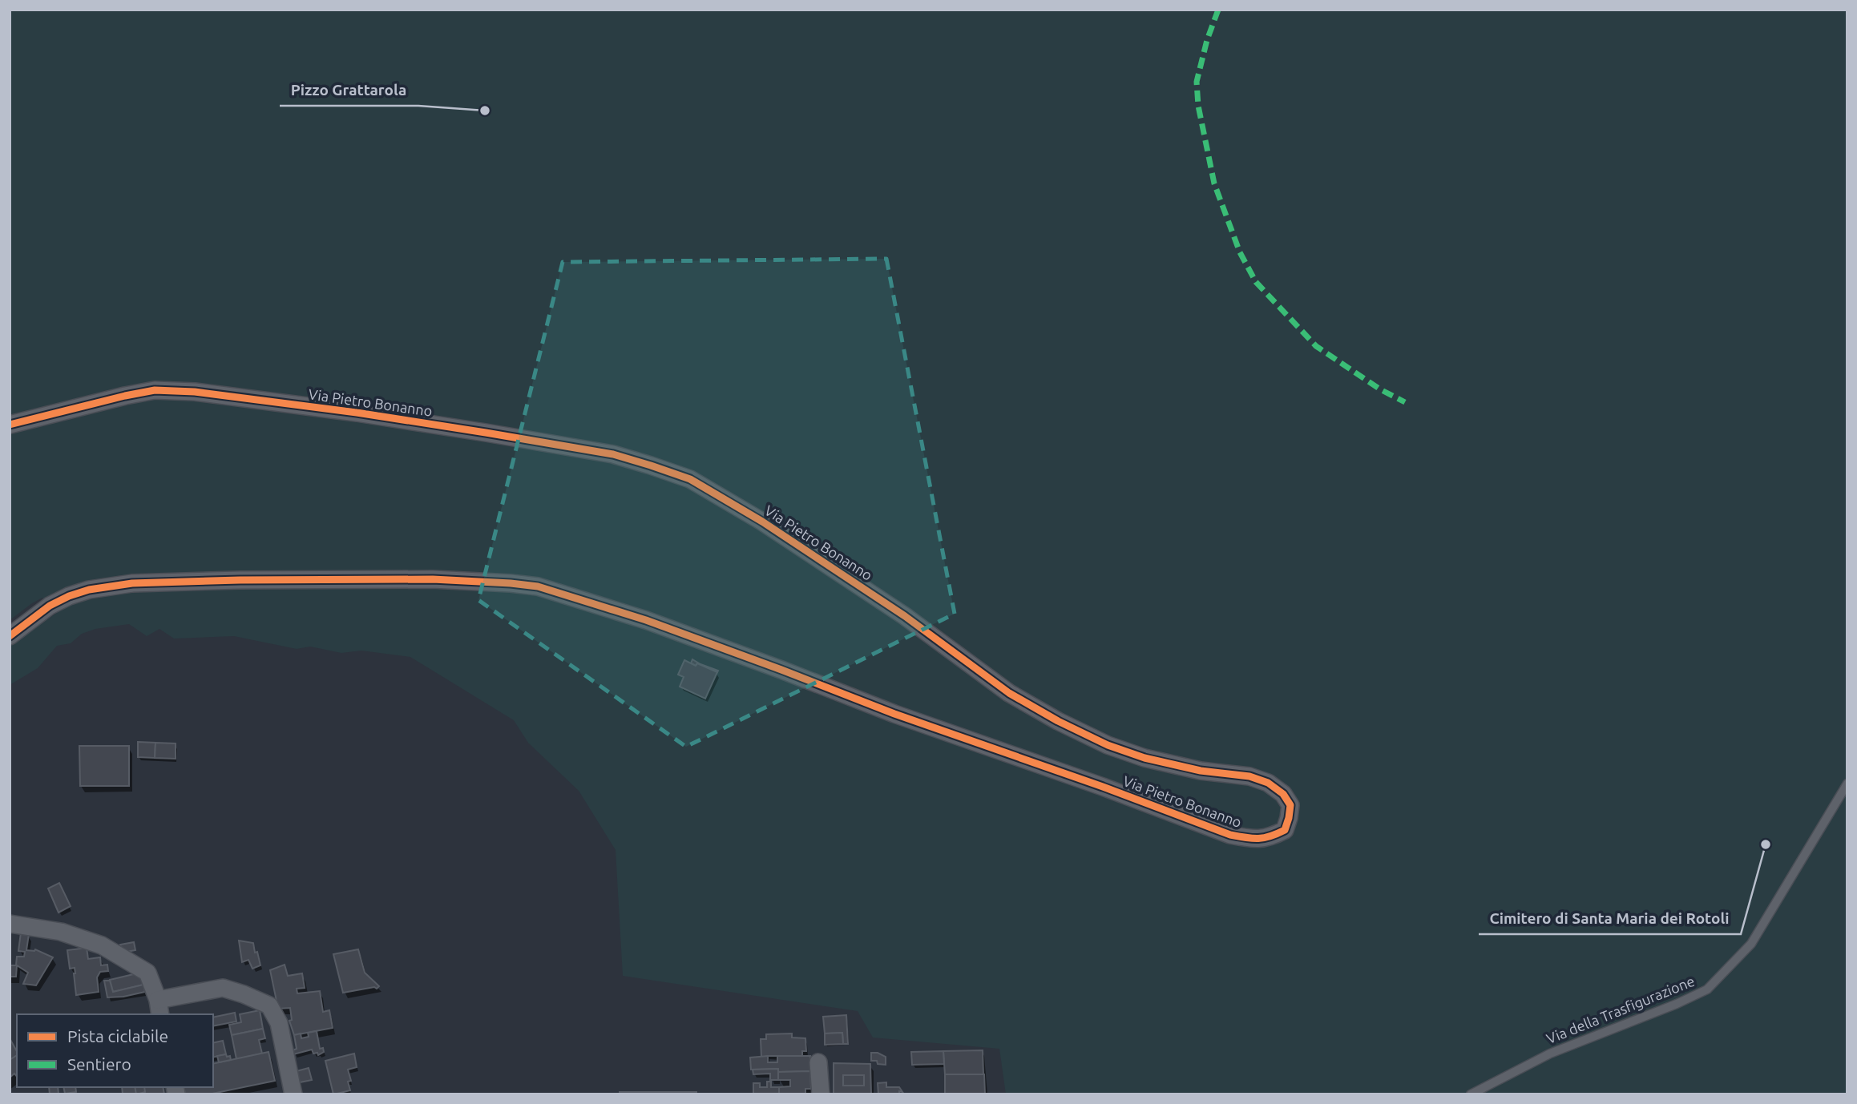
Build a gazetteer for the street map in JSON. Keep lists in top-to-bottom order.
{
  "streets": {
    "street": ["Via Pietro Bonanno"],
    "lane": ["Via della Trasfigurazione"]
  },
  "places": ["Pizzo Grattarola", "Cimitero di Santa Maria dei Rotoli"],
  "legend": ["Pista ciclabile", "Sentiero"]
}
